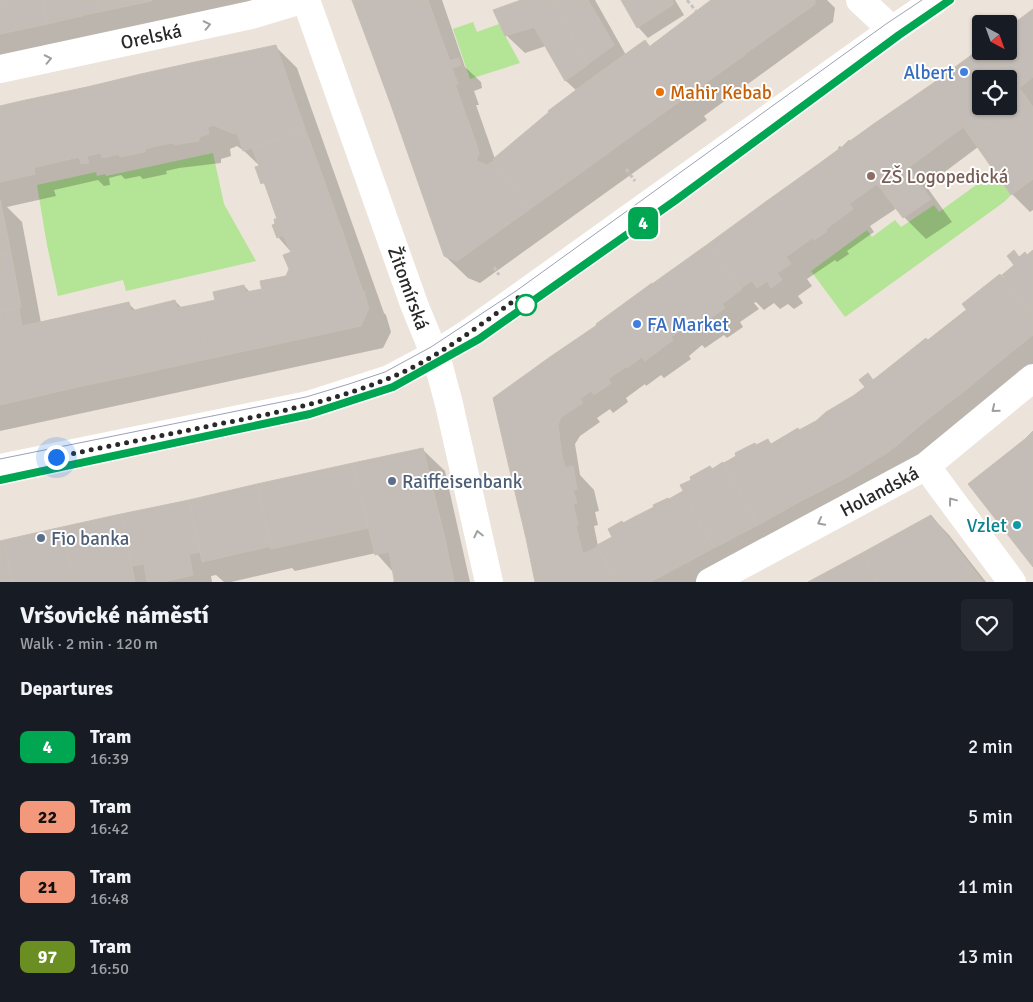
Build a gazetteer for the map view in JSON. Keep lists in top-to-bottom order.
{
  "streets": {
    "street": ["Orelská", "Žitomírská", "Holandská"]
  },
  "one_way": ["Orelská", "Žitomírská", "Holandská"],
  "places": [
    "Albert",
    "Mahir Kebab",
    "ZŠ Logopedická",
    "FA Market",
    "Raiffeisenbank",
    "Vzlet",
    "Fio banka"
  ],
  "lines": ["tram line 4"],
  "north": "bottom right",
  "page": {
    "on_map": "4",
    "heading": [
      ["Vršovické náměstí", "Walk · 2 min · 120 m"],
      "Departures"
    ],
    "list": [
      {
        "mark": "4",
        "name": "Tram",
        "note": "16:39",
        "value": "2 min"
      },
      {
        "mark": "22",
        "name": "Tram",
        "note": "16:42",
        "value": "5 min"
      },
      {
        "mark": "21",
        "name": "Tram",
        "note": "16:48",
        "value": "11 min"
      },
      {
        "mark": "97",
        "name": "Tram",
        "note": "16:50",
        "value": "13 min"
      }
    ]
  }
}
